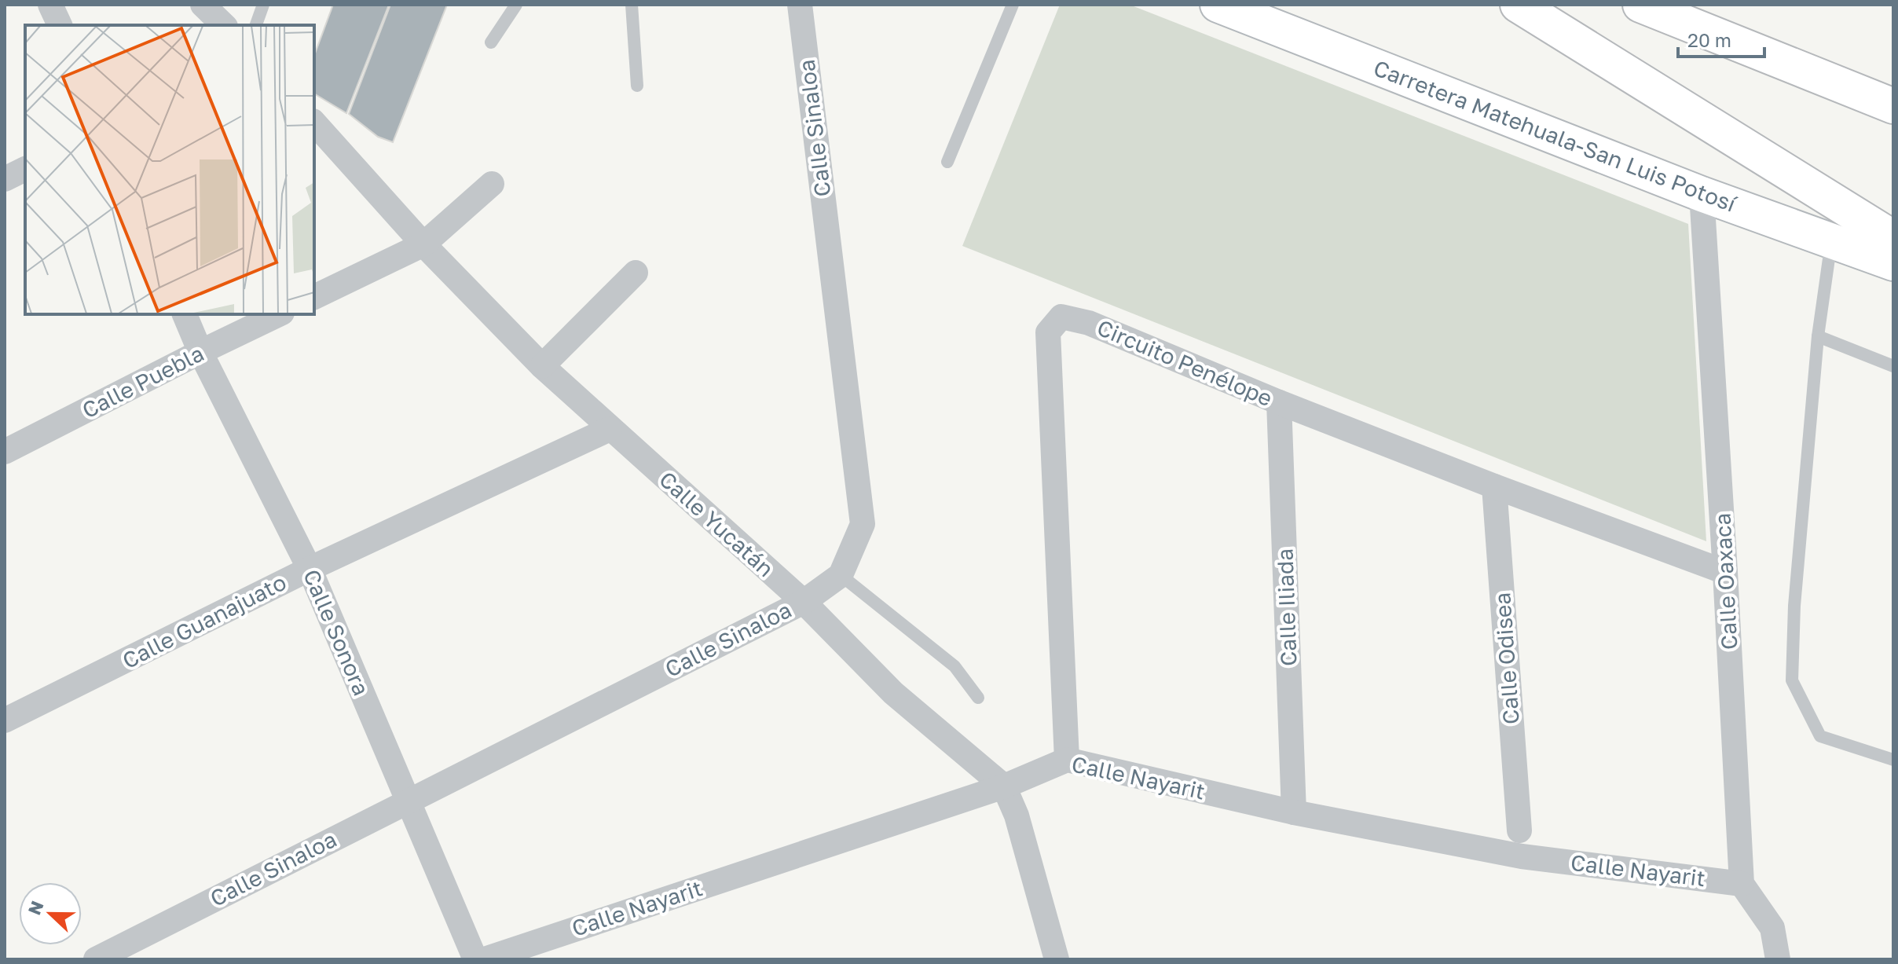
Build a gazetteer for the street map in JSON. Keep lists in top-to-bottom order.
{
  "streets": {
    "main road": ["Carretera Matehuala-San Luis Potosí"],
    "street": [
      "Calle Sinaloa",
      "Circuito Penélope",
      "Calle Puebla",
      "Calle Yucatán",
      "Calle Oaxaca",
      "Calle Iliada",
      "Calle Guanajuato",
      "Calle Sonora",
      "Calle Odisea",
      "Calle Nayarit"
    ]
  },
  "crossings": [
    ["Calle Sinaloa", "Calle Yucatán"],
    ["Calle Sinaloa", "Calle Sonora"],
    ["Carretera Matehuala-San Luis Potosí", "Calle Oaxaca"],
    ["Circuito Penélope", "Calle Oaxaca"],
    ["Circuito Penélope", "Calle Iliada"],
    ["Circuito Penélope", "Calle Odisea"],
    ["Circuito Penélope", "Calle Nayarit"],
    ["Calle Puebla", "Calle Sonora"],
    ["Calle Yucatán", "Calle Guanajuato"],
    ["Calle Yucatán", "Calle Nayarit"],
    ["Calle Oaxaca", "Calle Nayarit"],
    ["Calle Iliada", "Calle Nayarit"],
    ["Calle Guanajuato", "Calle Sonora"]
  ],
  "scale_bar": "20 m",
  "north": "left"
}
